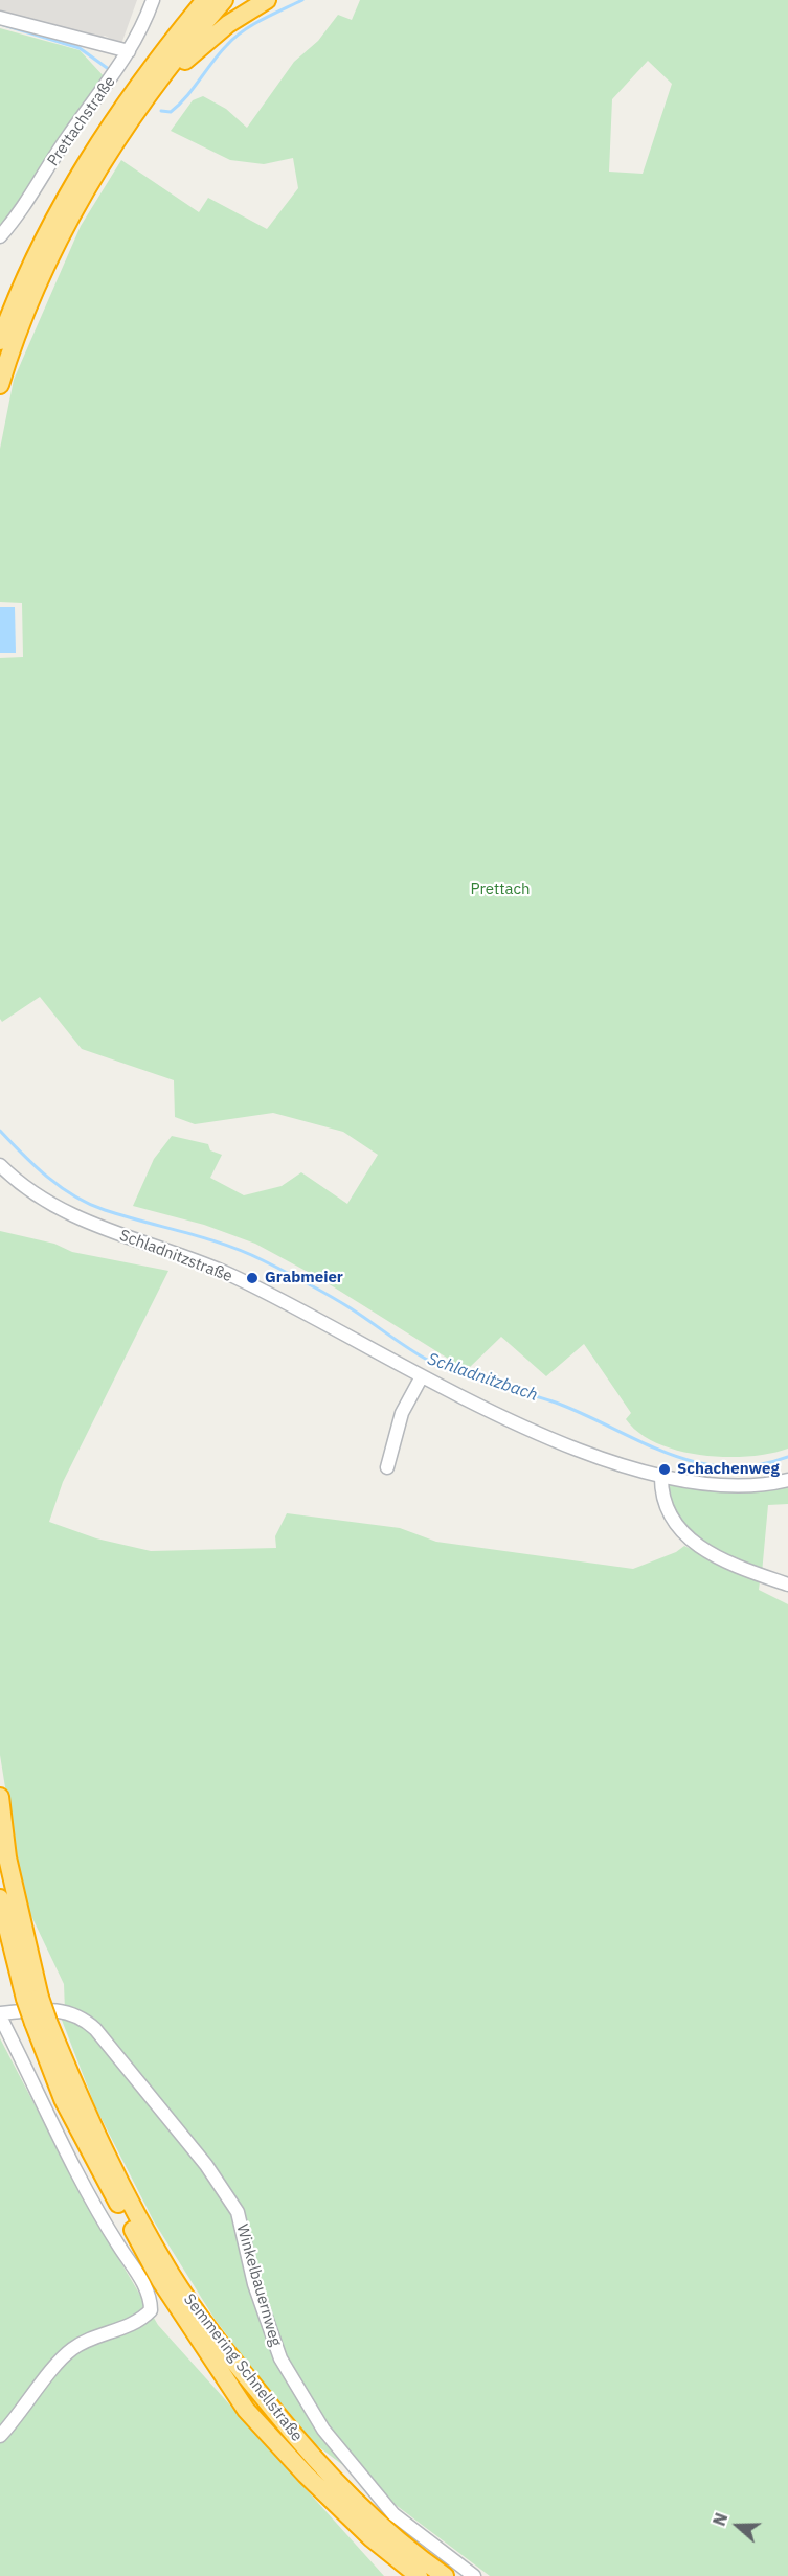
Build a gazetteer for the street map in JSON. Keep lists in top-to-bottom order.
{
  "streets": {
    "highway": ["Semmering Schnellstraße"],
    "street": ["Prettachstraße", "Schladnitzstraße", "Winkelbauernweg"]
  },
  "water": ["Schladnitzbach"],
  "parks": ["Prettach"],
  "places": ["Grabmeier", "Schachenweg"],
  "north": "left"
}
